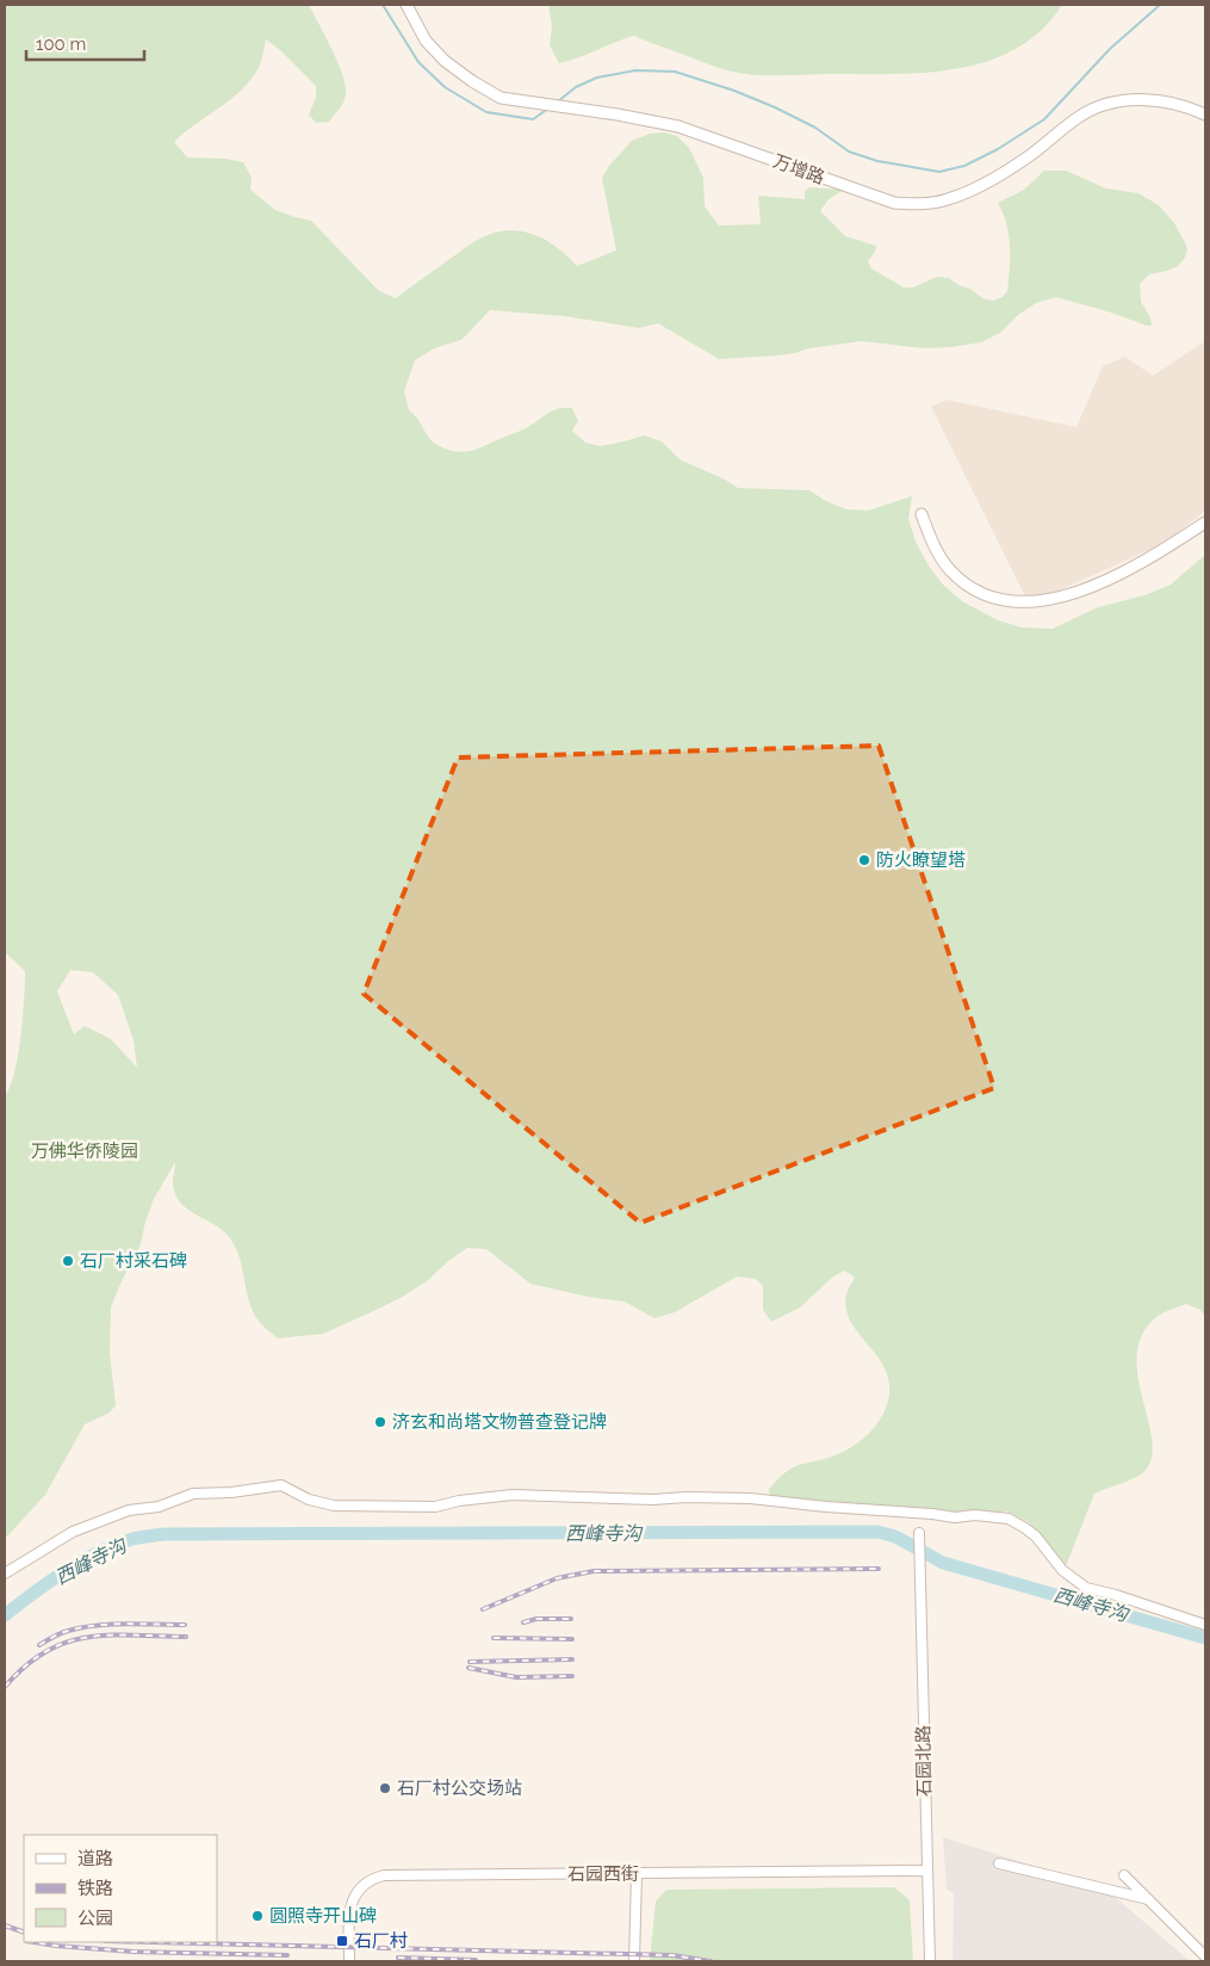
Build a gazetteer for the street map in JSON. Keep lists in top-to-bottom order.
{
  "streets": {
    "street": ["万增路", "石园北路", "石园西街"]
  },
  "crossings": [
    ["石园北路", "石园西街"]
  ],
  "water": ["西峰寺沟"],
  "parks": ["万佛华侨陵园"],
  "places": {
    "other": [
      "防火瞭望塔",
      "石厂村采石碑",
      "济玄和尚塔文物普查登记牌",
      "石厂村公交场站",
      "圆照寺开山碑"
    ],
    "transit": ["石厂村"]
  },
  "legend": ["道路", "铁路", "公园"],
  "scale_bar": "100 m"
}
